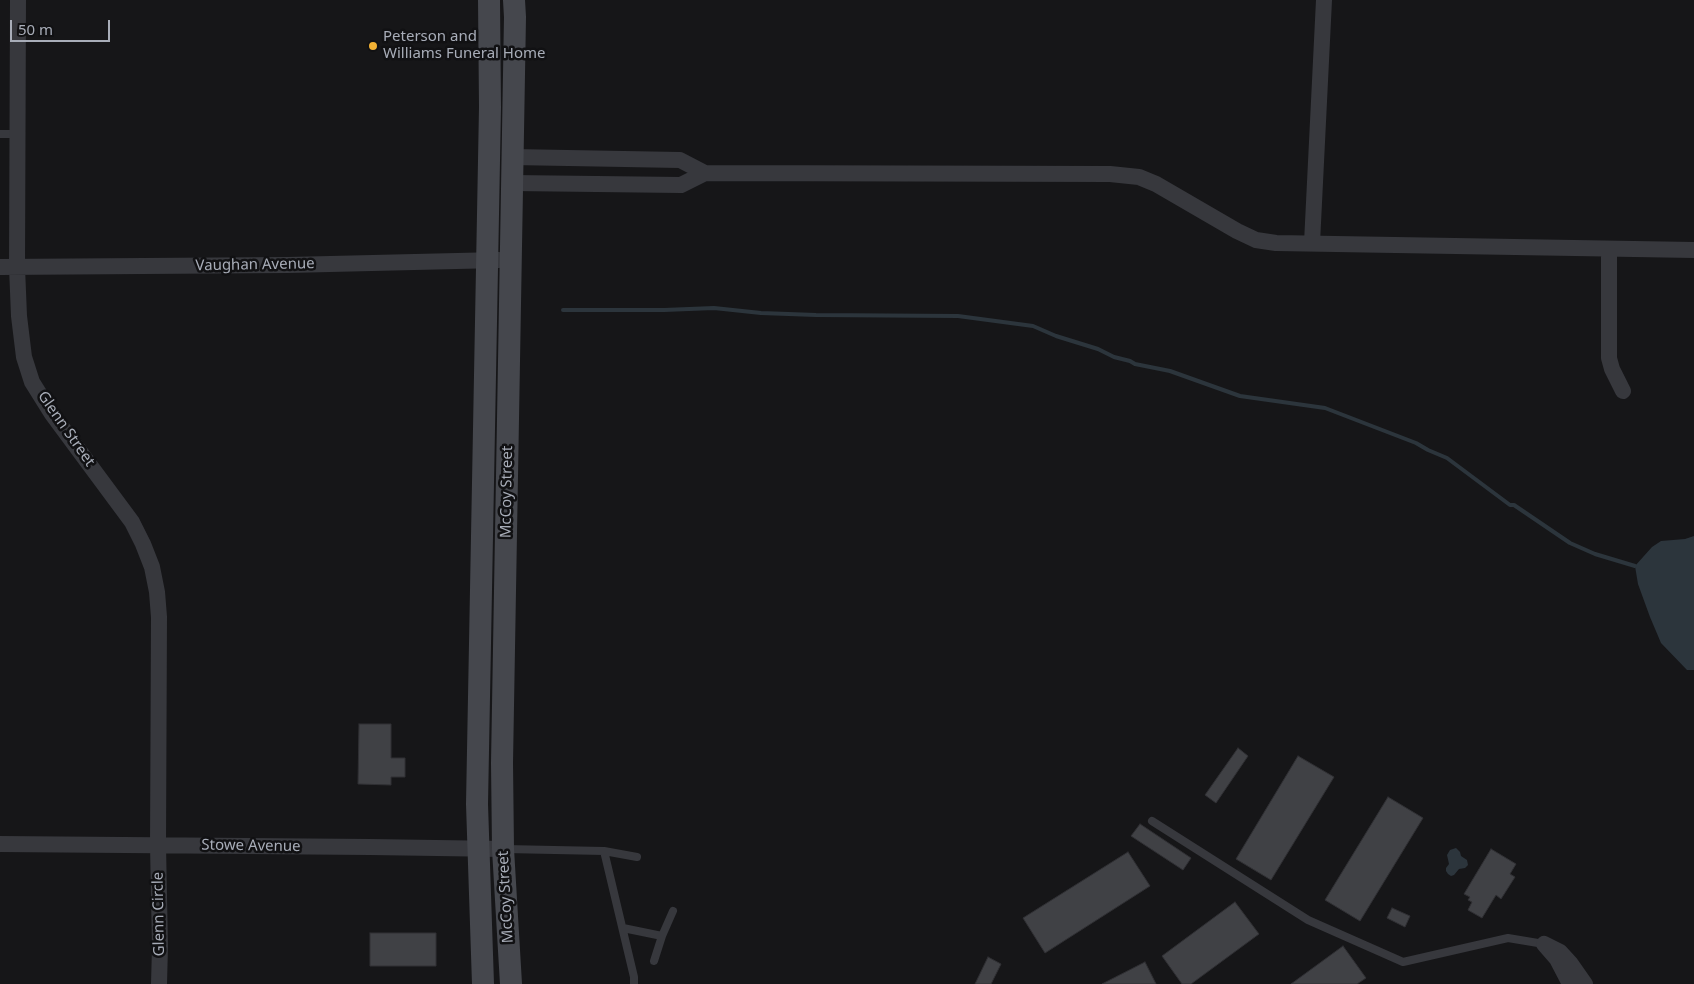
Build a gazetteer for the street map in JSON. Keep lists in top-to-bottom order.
{
  "streets": {
    "street": [
      "Vaughan Avenue",
      "Glenn Street",
      "McCoy Street",
      "Stowe Avenue",
      "Glenn Circle"
    ]
  },
  "crossings": [
    ["Vaughan Avenue", "Glenn Street"],
    ["Vaughan Avenue", "McCoy Street"],
    ["Glenn Street", "Stowe Avenue"],
    ["Glenn Street", "Glenn Circle"],
    ["McCoy Street", "Stowe Avenue"],
    ["Stowe Avenue", "Glenn Circle"]
  ],
  "places": ["Peterson and Williams Funeral Home"],
  "scale_bar": "50 m"
}
